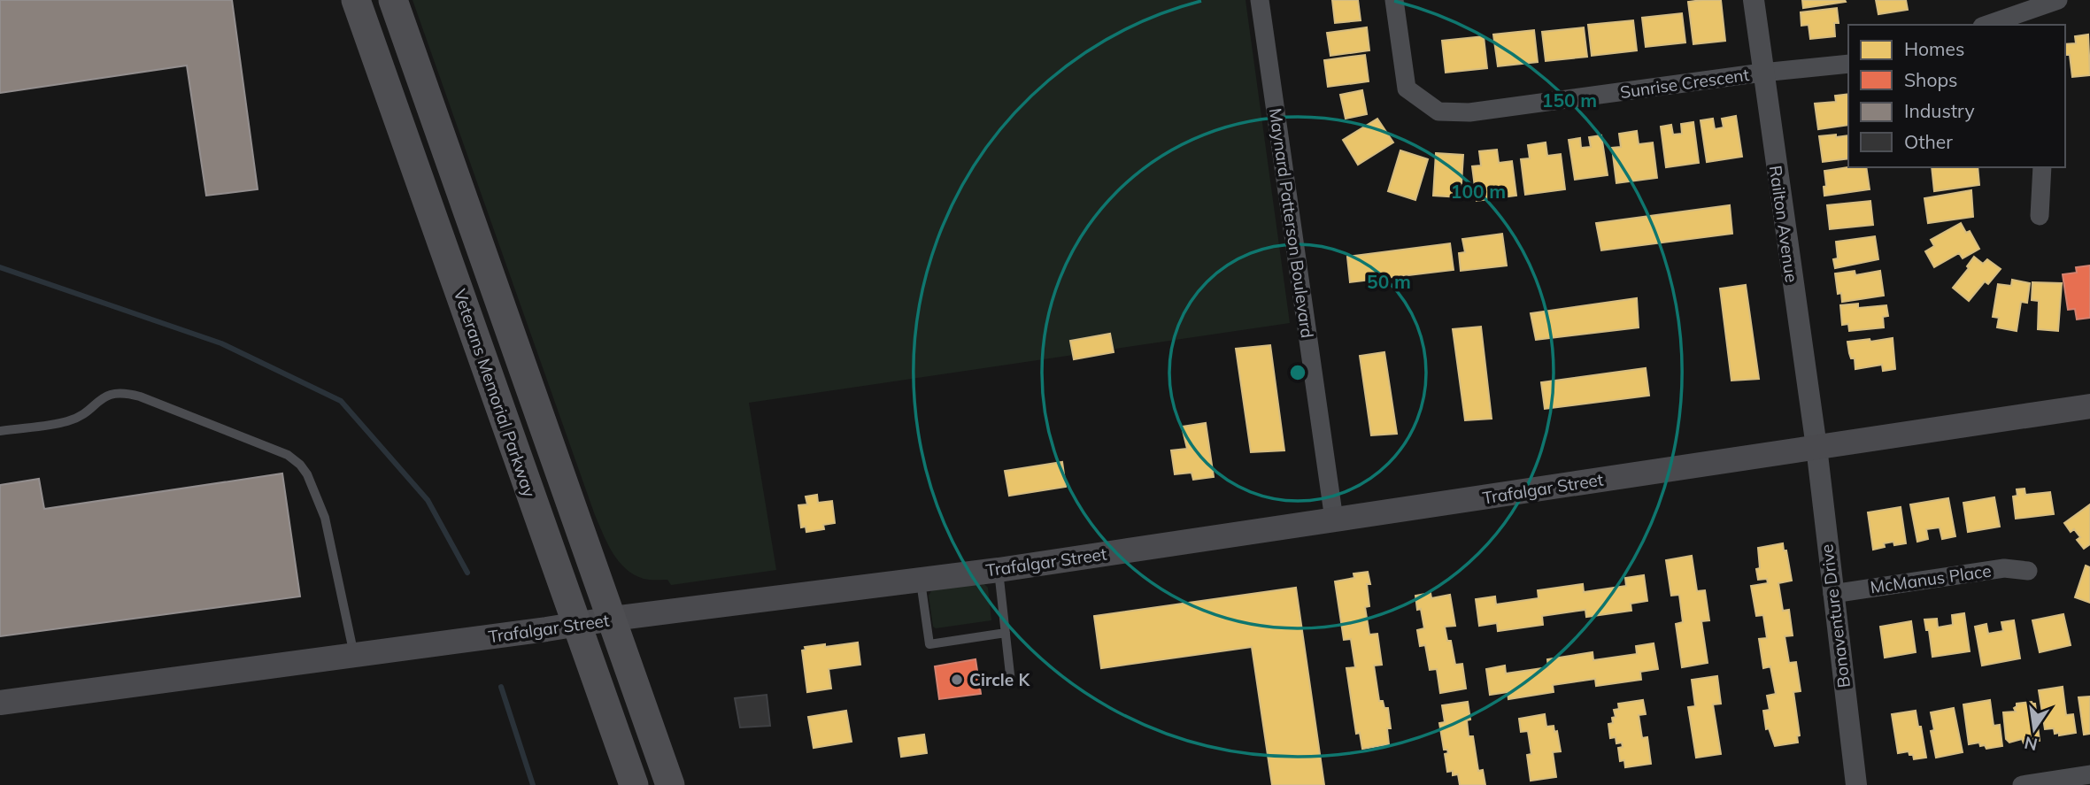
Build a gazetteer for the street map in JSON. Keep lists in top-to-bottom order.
{
  "streets": {
    "highway": ["Veterans Memorial Parkway"],
    "main road": ["Trafalgar Street"],
    "street": [
      "Sunrise Crescent",
      "Maynard Patterson Boulevard",
      "Railton Avenue",
      "McManus Place",
      "Bonaventure Drive"
    ]
  },
  "crossings": [
    ["Sunrise Crescent", "Railton Avenue"],
    ["Maynard Patterson Boulevard", "Trafalgar Street"],
    ["Railton Avenue", "Trafalgar Street"],
    ["Railton Avenue", "Bonaventure Drive"],
    ["Veterans Memorial Parkway", "Trafalgar Street"],
    ["Trafalgar Street", "Bonaventure Drive"],
    ["McManus Place", "Bonaventure Drive"]
  ],
  "places": ["Circle K"],
  "legend": [
    "Homes",
    "Shops",
    "Industry",
    "Other"
  ],
  "north": "bottom",
  "rings": ["150 m", "100 m", "50 m"]
}
